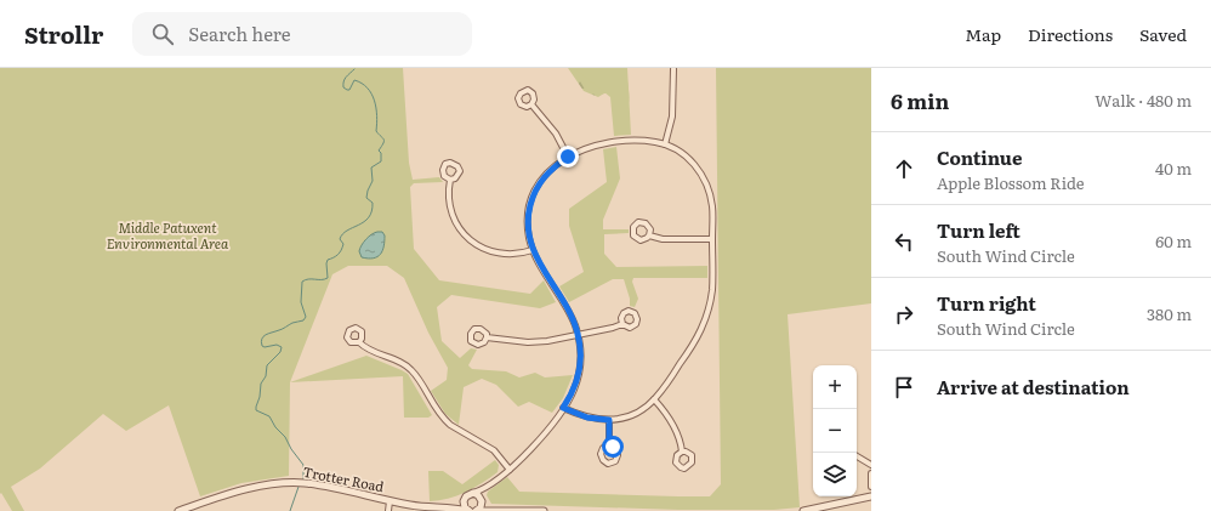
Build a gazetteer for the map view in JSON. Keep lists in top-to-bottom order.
{
  "streets": {
    "street": ["Trotter Road"]
  },
  "parks": ["Middle Patuxent Environmental Area"],
  "page": {
    "header": "Strollr",
    "search": "Search here",
    "nav": ["Map", "Directions", "Saved"],
    "heading": ["6 min", "Walk · 480 m"],
    "list": [
      ["Continue", "Apple Blossom Ride", "40 m"],
      ["Turn left", "South Wind Circle", "60 m"],
      ["Turn right", "South Wind Circle", "380 m"],
      "Arrive at destination"
    ],
    "map_buttons": ["+", "−"]
  }
}
